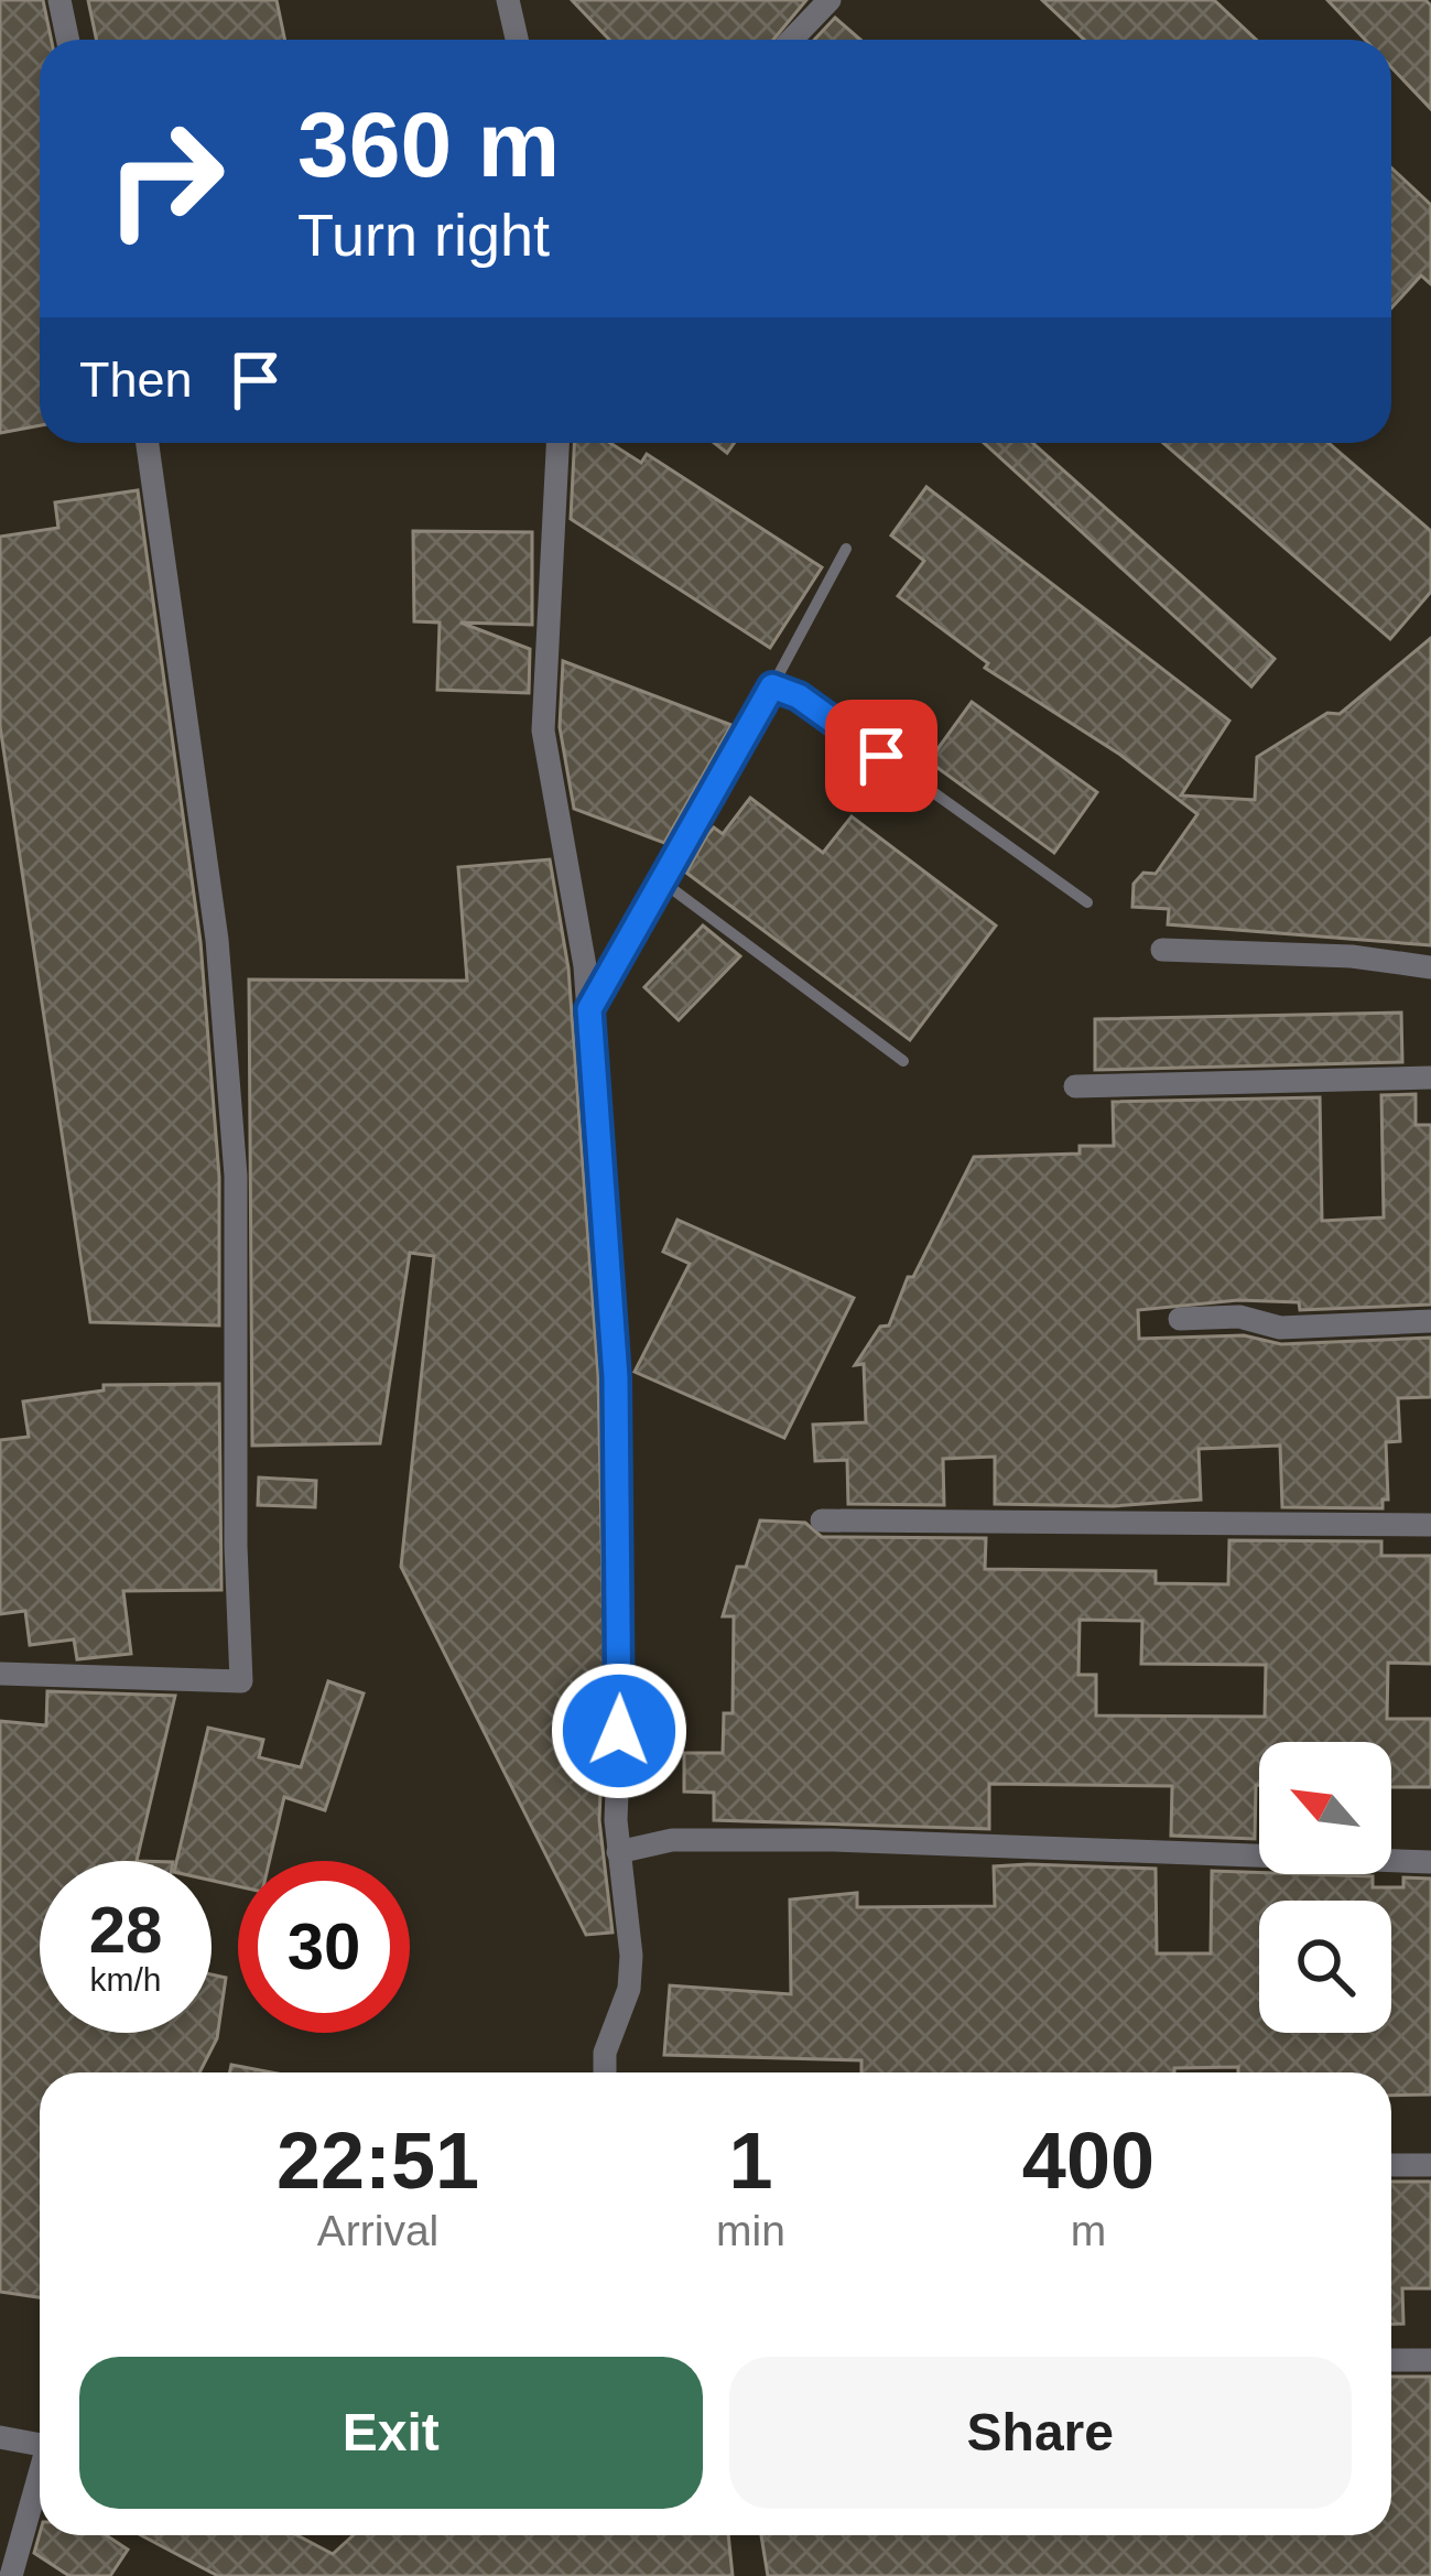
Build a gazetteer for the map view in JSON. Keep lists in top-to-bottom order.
{
  "north": "top left",
  "page": {
    "turn": ["360 m", "Turn right"],
    "then": "Then",
    "speed": "28 km/h",
    "limit": "30",
    "eta": [
      "22:51",
      "Arrival",
      "1",
      "min",
      "400",
      "m"
    ],
    "buttons": ["Exit", "Share"]
  }
}
